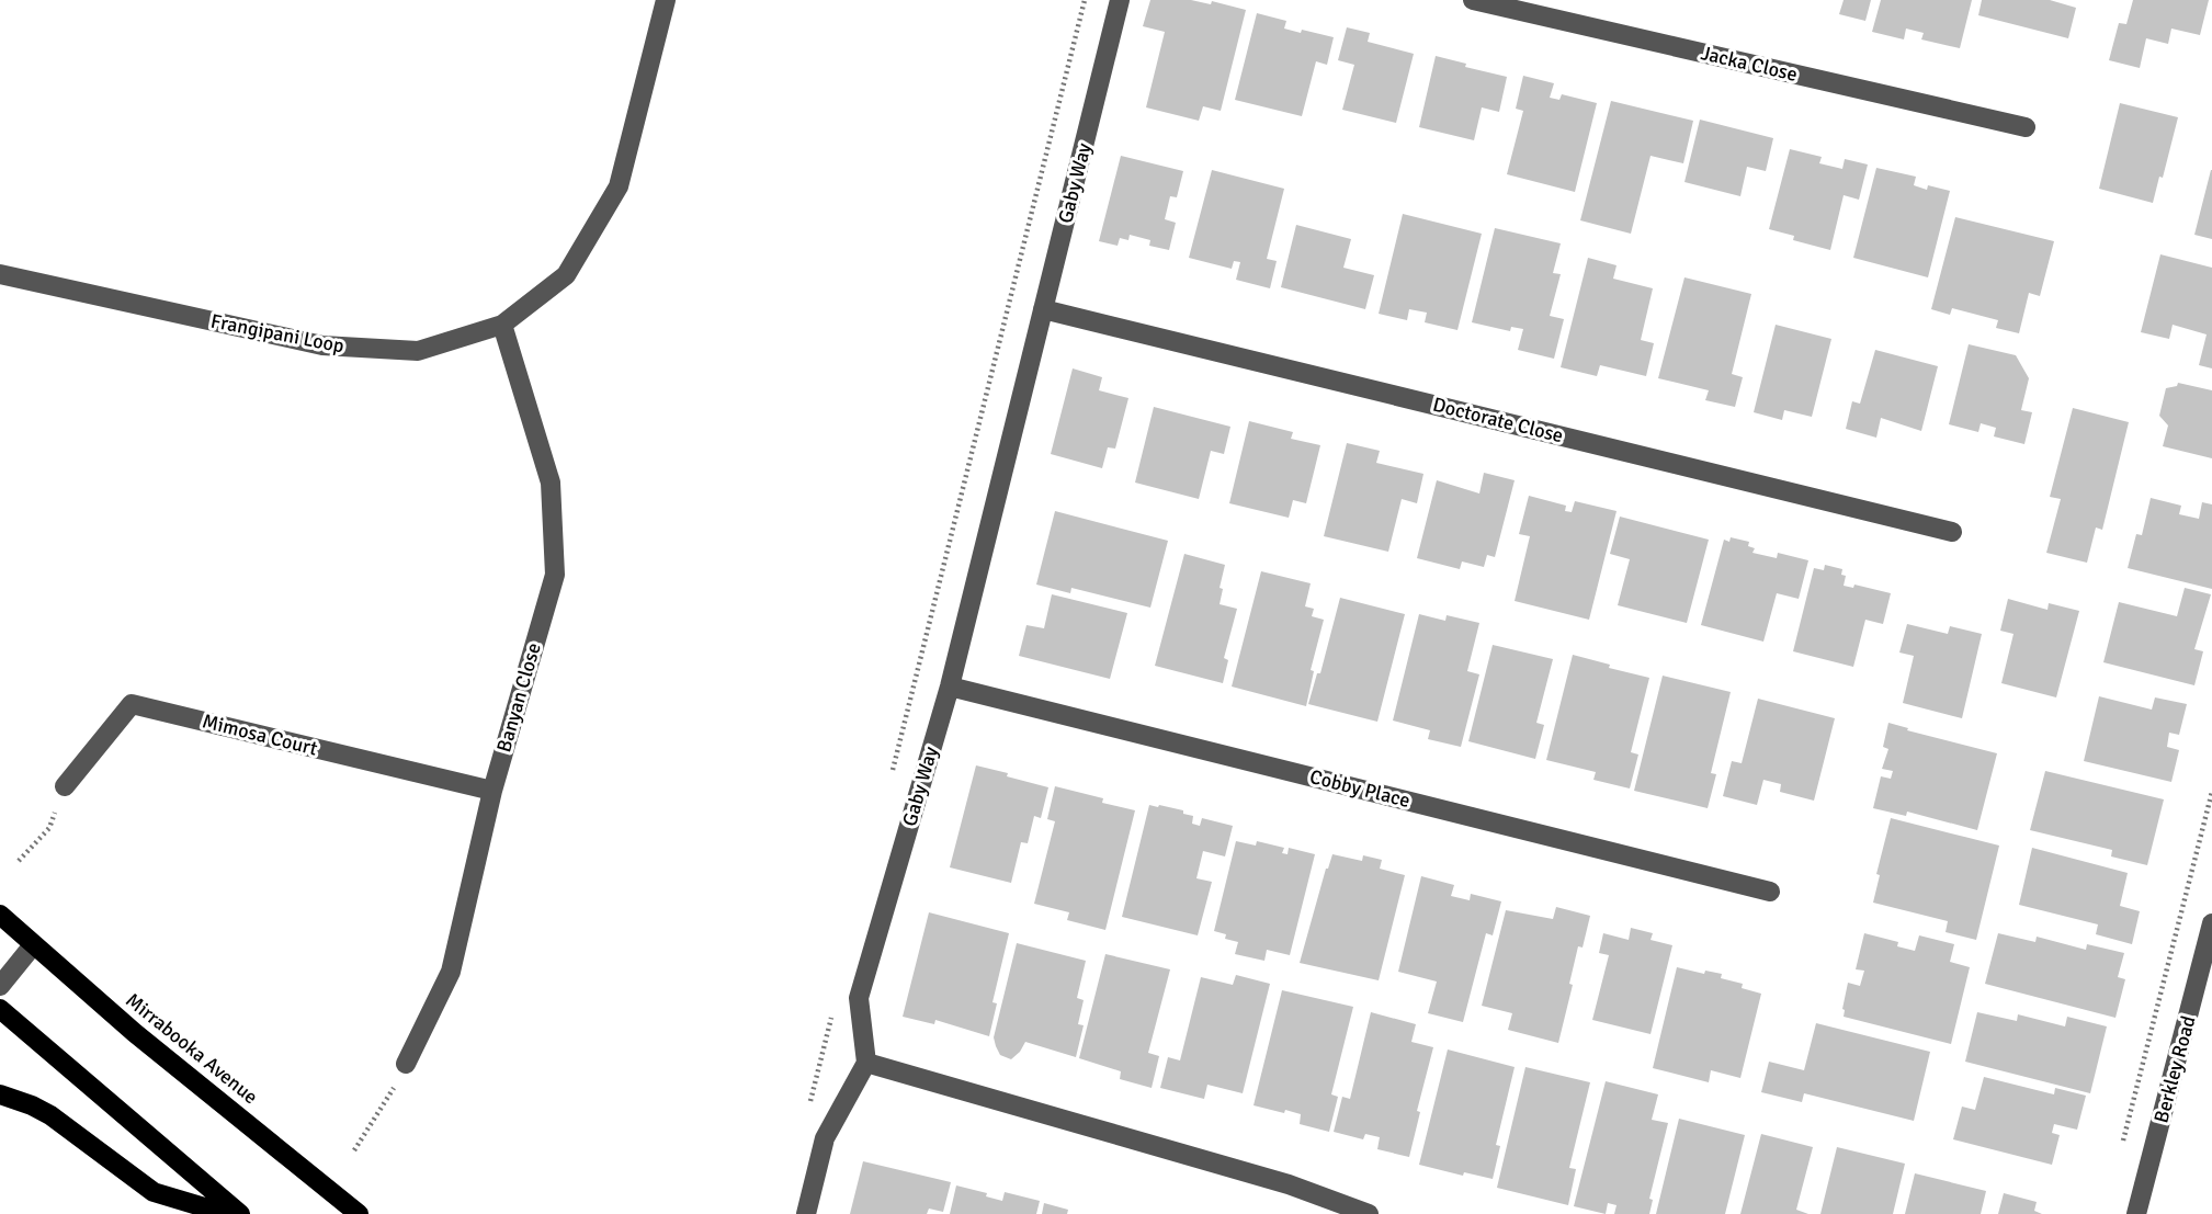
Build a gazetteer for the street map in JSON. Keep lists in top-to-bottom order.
{
  "streets": {
    "main road": ["Mirrabooka Avenue"],
    "street": [
      "Jacka Close",
      "Gaby Way",
      "Frangipani Loop",
      "Doctorate Close",
      "Banyan Close",
      "Mimosa Court",
      "Cobby Place",
      "Berkley Road"
    ]
  },
  "crossings": [
    ["Gaby Way", "Doctorate Close"],
    ["Gaby Way", "Cobby Place"],
    ["Frangipani Loop", "Banyan Close"],
    ["Banyan Close", "Mimosa Court"]
  ]
}
